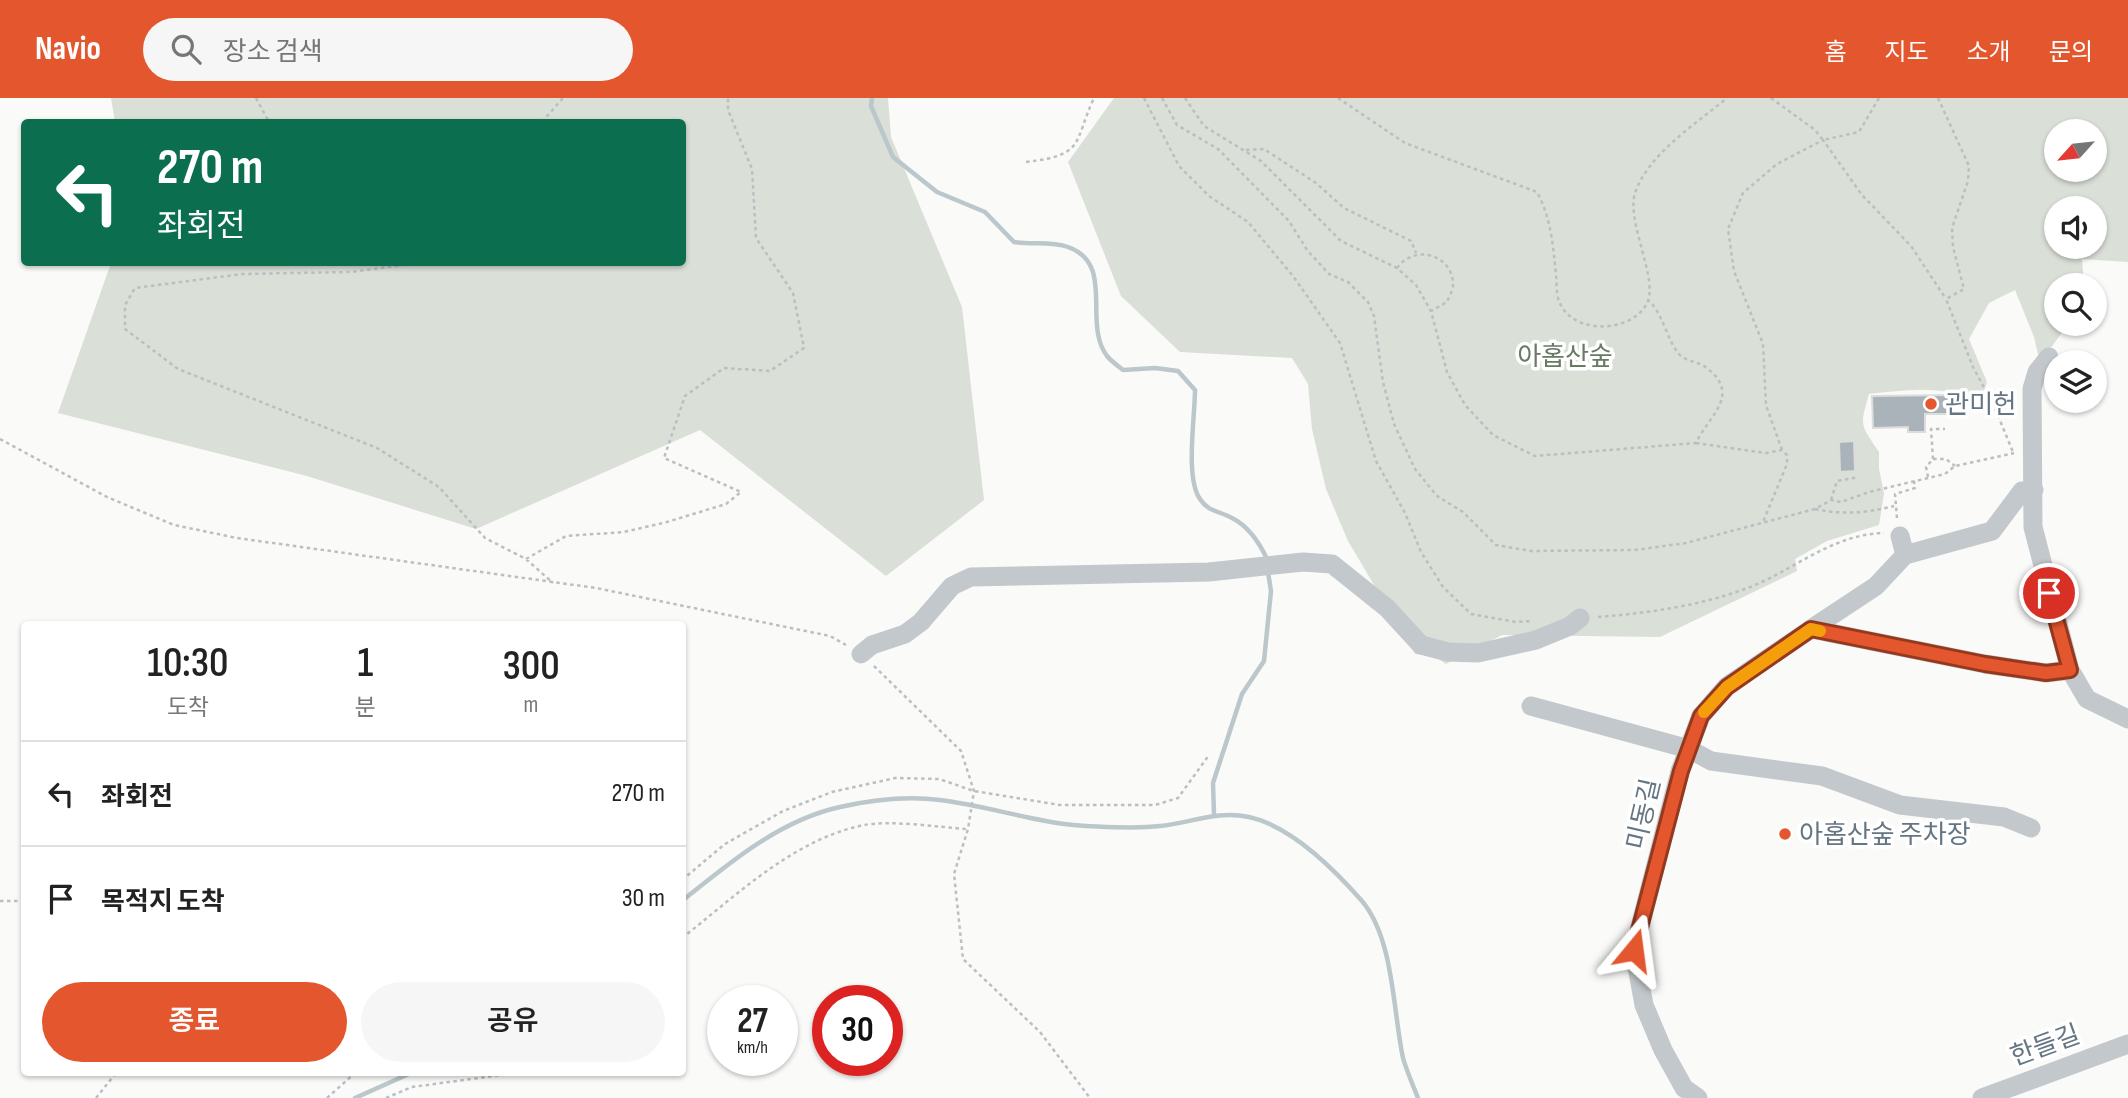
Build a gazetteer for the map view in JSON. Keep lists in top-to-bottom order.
{
  "streets": {
    "street": ["미동길", "한들길"]
  },
  "parks": ["아홉산숲"],
  "places": ["관미헌", "아홉산숲 주차장"],
  "north": "bottom left",
  "page": {
    "header": "Navio",
    "search": "장소 검색",
    "nav": [
      "홈",
      "지도",
      "소개",
      "문의"
    ],
    "turn": ["270 m", "좌회전"],
    "eta": [
      "10:30",
      "도착",
      "1",
      "분",
      "300",
      "m"
    ],
    "list": [
      {
        "name": "좌회전",
        "value": "270 m"
      },
      {
        "name": "목적지 도착",
        "value": "30 m"
      }
    ],
    "buttons": ["종료", "공유"],
    "speed": "27 km/h",
    "limit": "30"
  }
}
